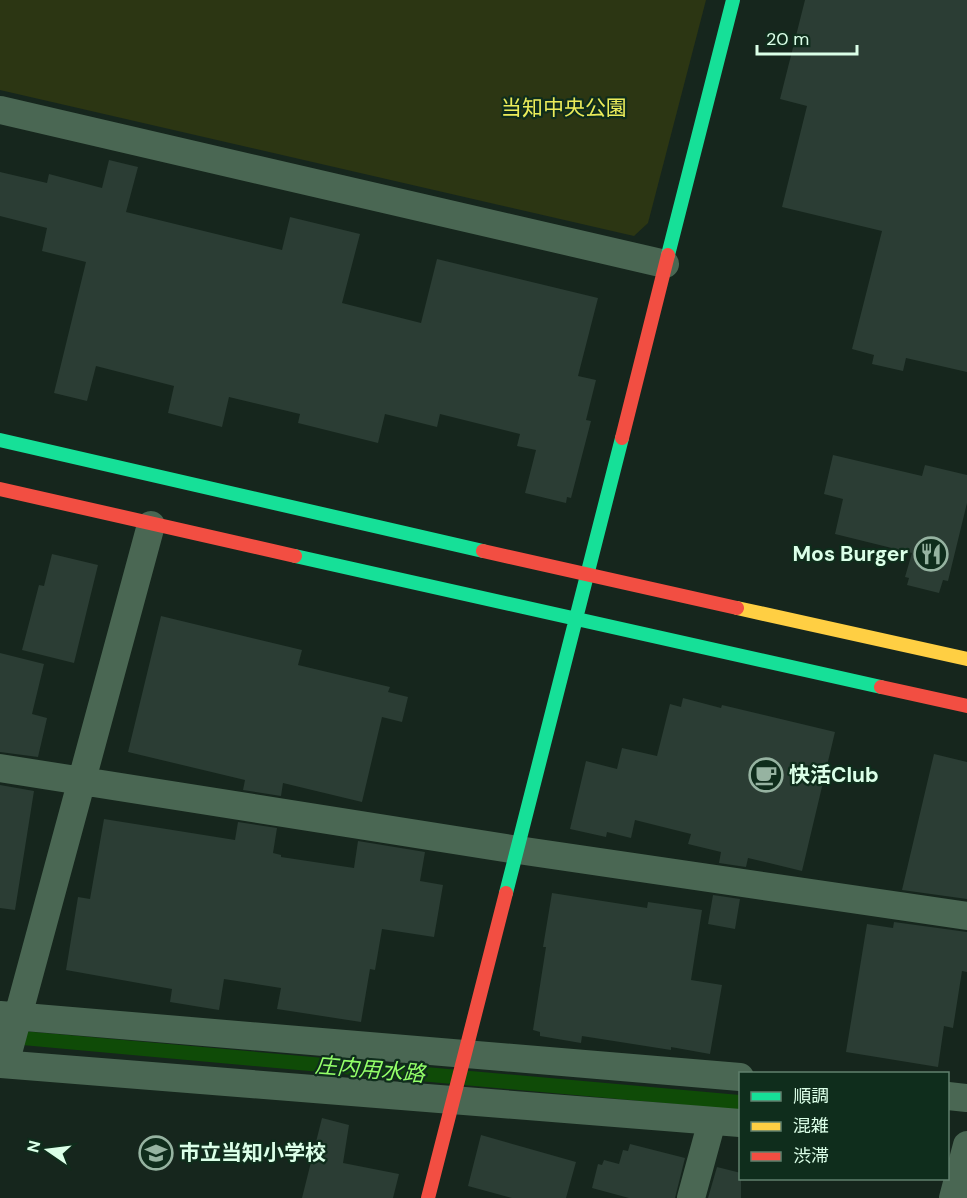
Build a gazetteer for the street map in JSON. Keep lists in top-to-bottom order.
{
  "water": ["庄内用水路"],
  "parks": ["当知中央公園"],
  "places": {
    "restaurant": ["Mos Burger"],
    "cafe": ["快活Club"],
    "school or university": ["市立当知小学校"]
  },
  "legend": ["順調", "混雑", "渋滞"],
  "scale_bar": "20 m",
  "north": "left"
}
